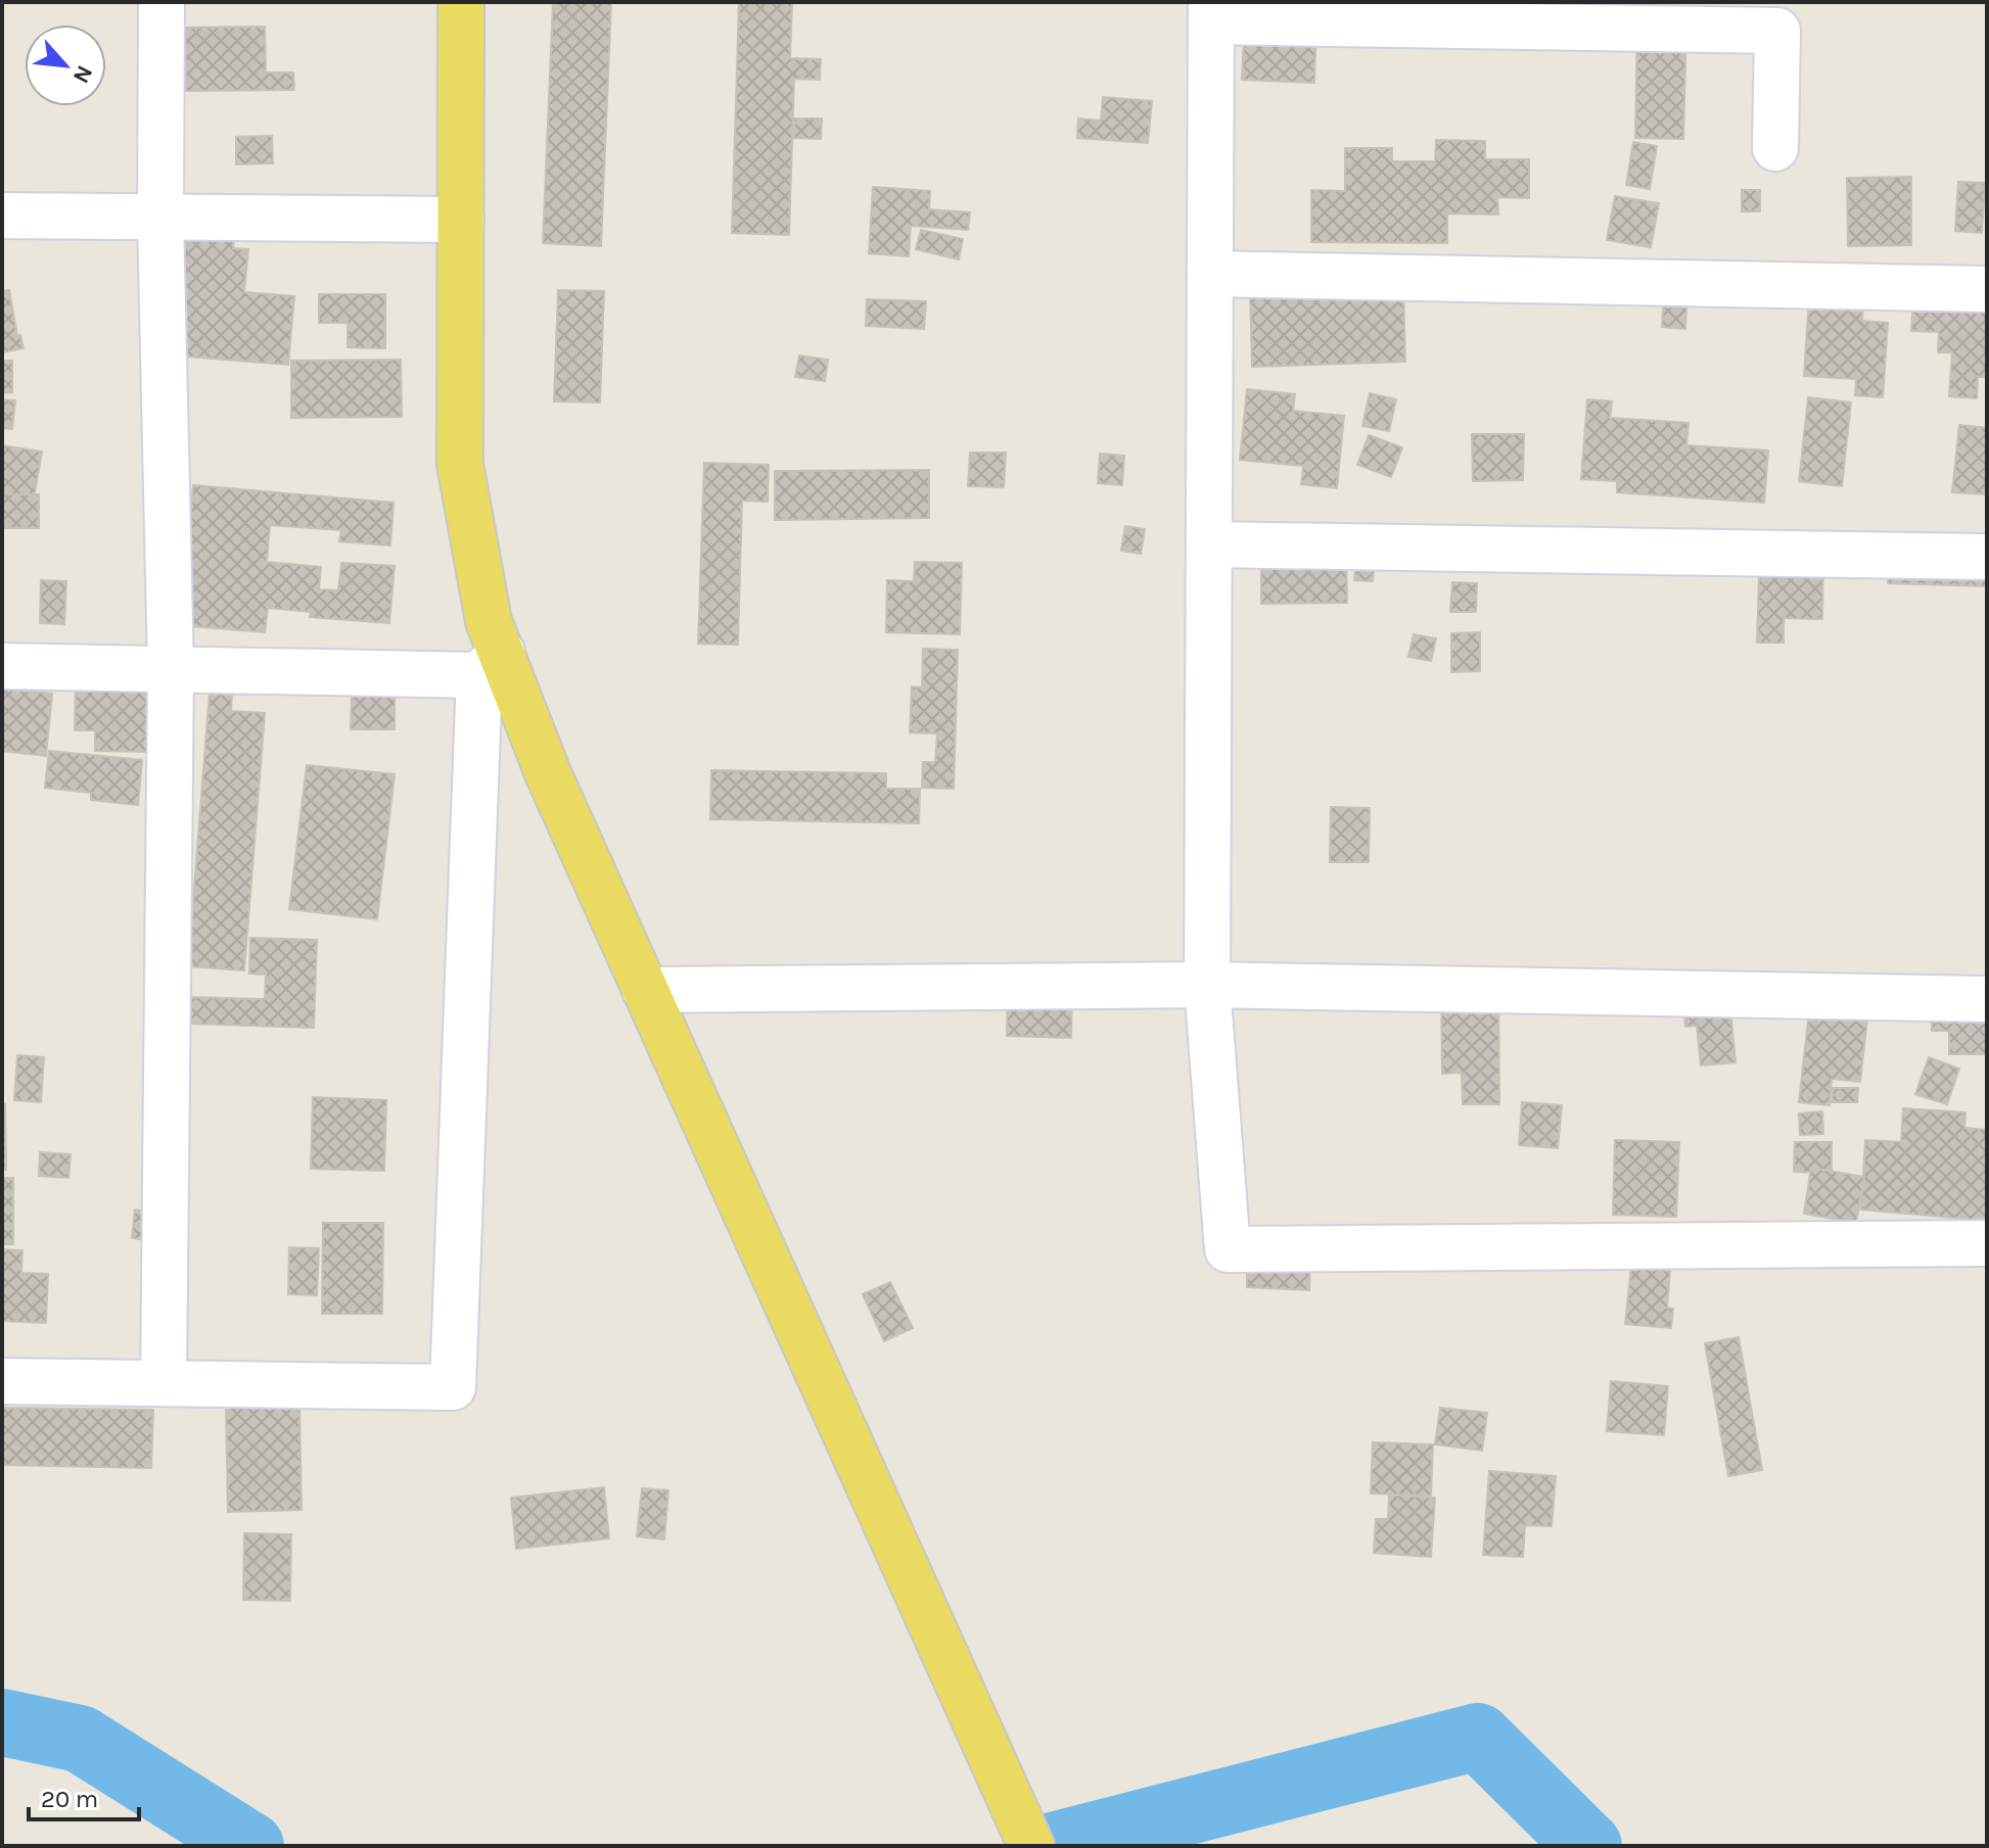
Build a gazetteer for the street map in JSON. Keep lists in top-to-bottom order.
{
  "scale_bar": "20 m",
  "north": "bottom right"
}
